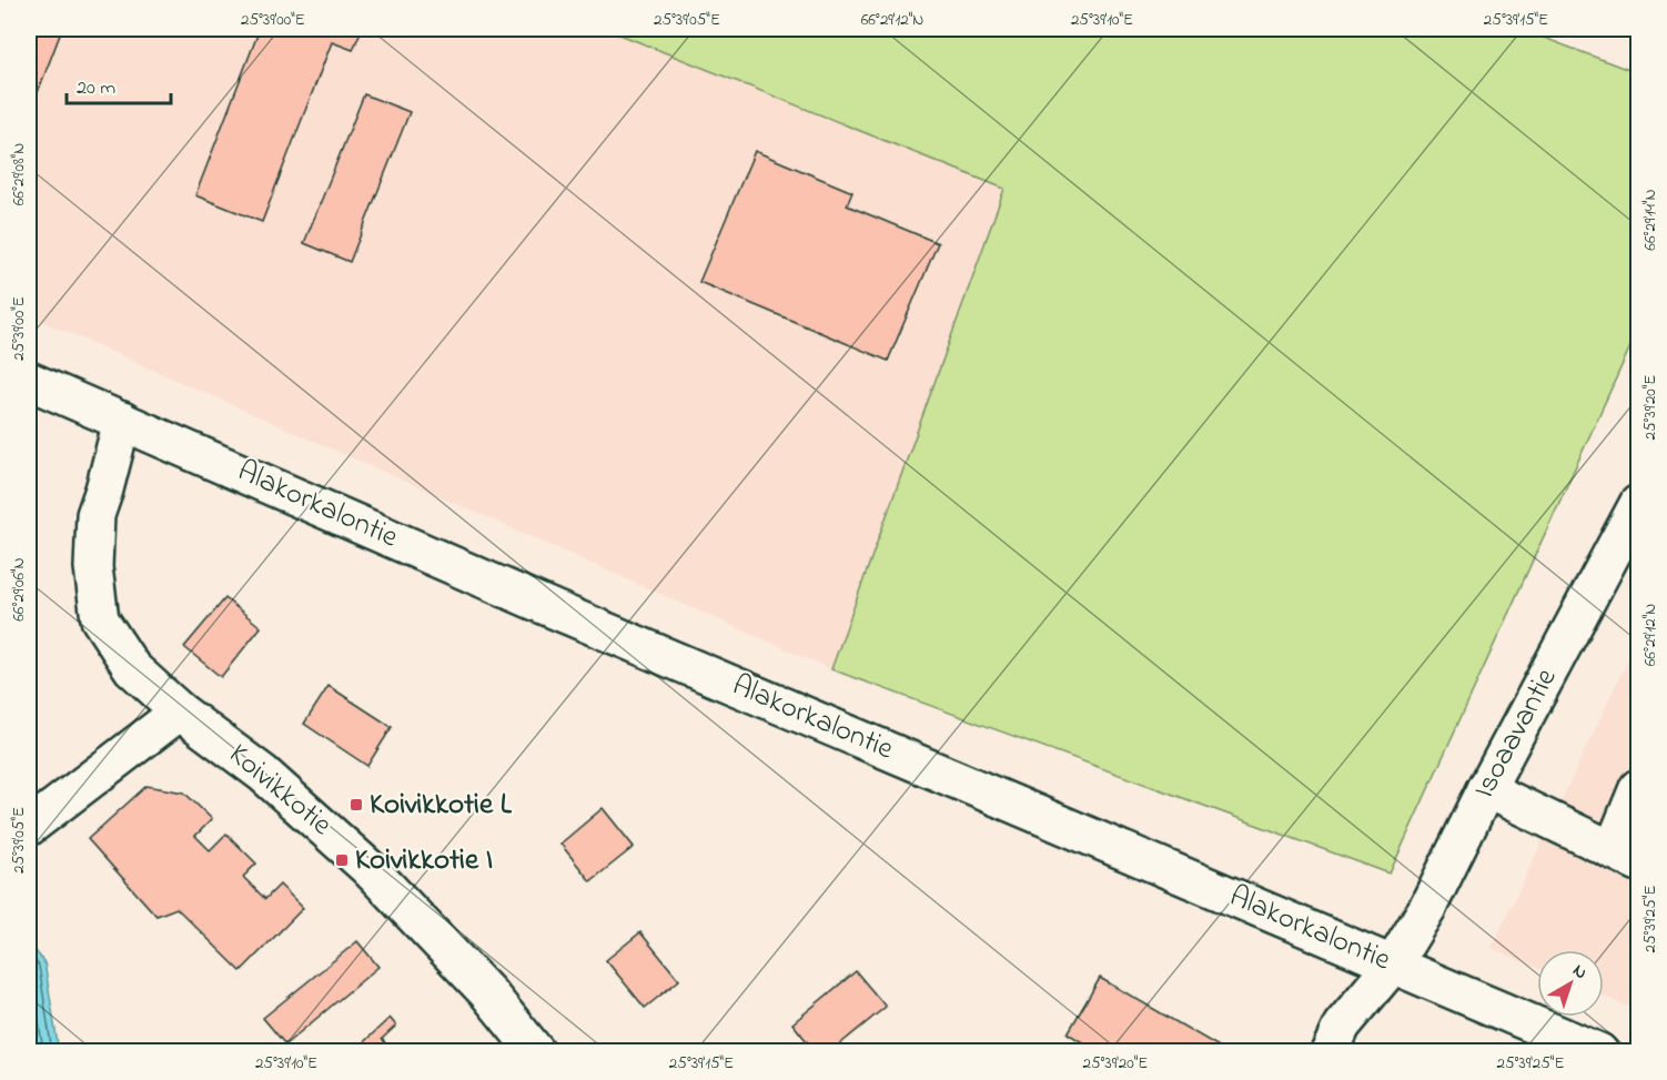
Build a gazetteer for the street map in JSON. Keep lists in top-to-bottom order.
{
  "streets": {
    "street": ["Alakorkalontie", "Isoaavantie", "Koivikkotie"]
  },
  "crossings": [
    ["Alakorkalontie", "Isoaavantie"],
    ["Alakorkalontie", "Koivikkotie"]
  ],
  "places": {
    "transit": ["Koivikkotie L", "Koivikkotie I"]
  },
  "scale_bar": "20 m",
  "north": "top right",
  "coordinates": [
    "25°39'00\"E",
    "25°39'05\"E",
    "66°29'12\"N",
    "25°39'10\"E",
    "25°39'15\"E",
    "66°29'08\"N",
    "66°29'14\"N",
    "25°39'20\"E",
    "66°29'06\"N",
    "25°39'25\"E"
  ]
}
